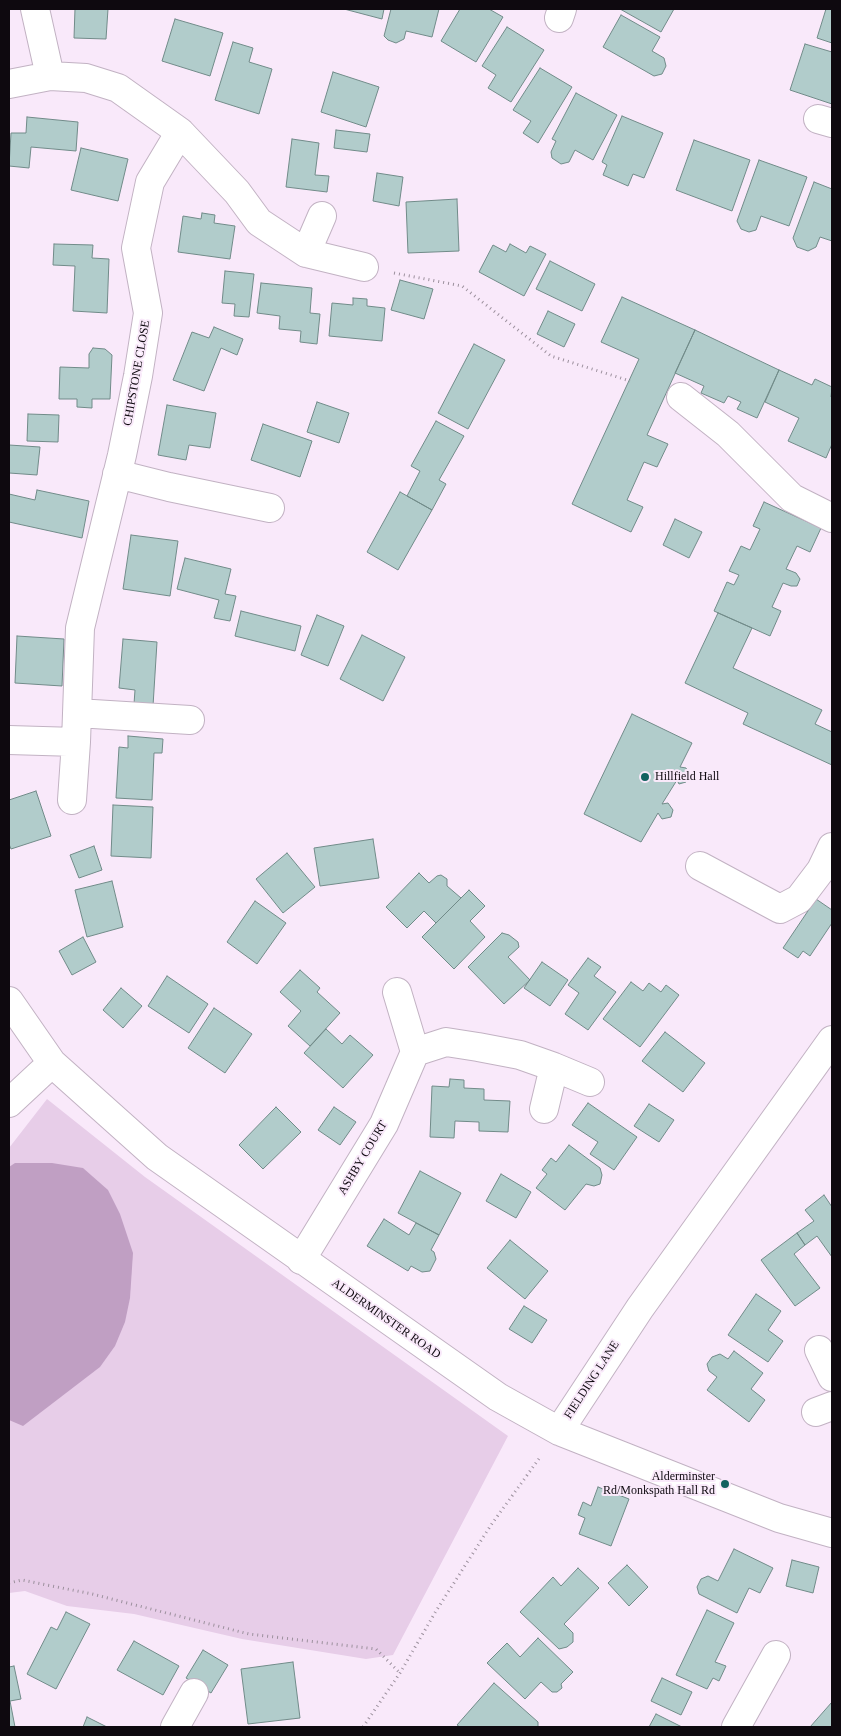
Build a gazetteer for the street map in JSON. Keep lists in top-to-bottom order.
{
  "streets": {
    "street": [
      "CHIPSTONE CLOSE",
      "ASHBY COURT",
      "ALDERMINSTER ROAD",
      "FIELDING LANE"
    ]
  },
  "crossings": [
    ["ASHBY COURT", "ALDERMINSTER ROAD"],
    ["ALDERMINSTER ROAD", "FIELDING LANE"]
  ],
  "places": ["Hillfield Hall", "Alderminster Rd/Monkspath Hall Rd"]
}
